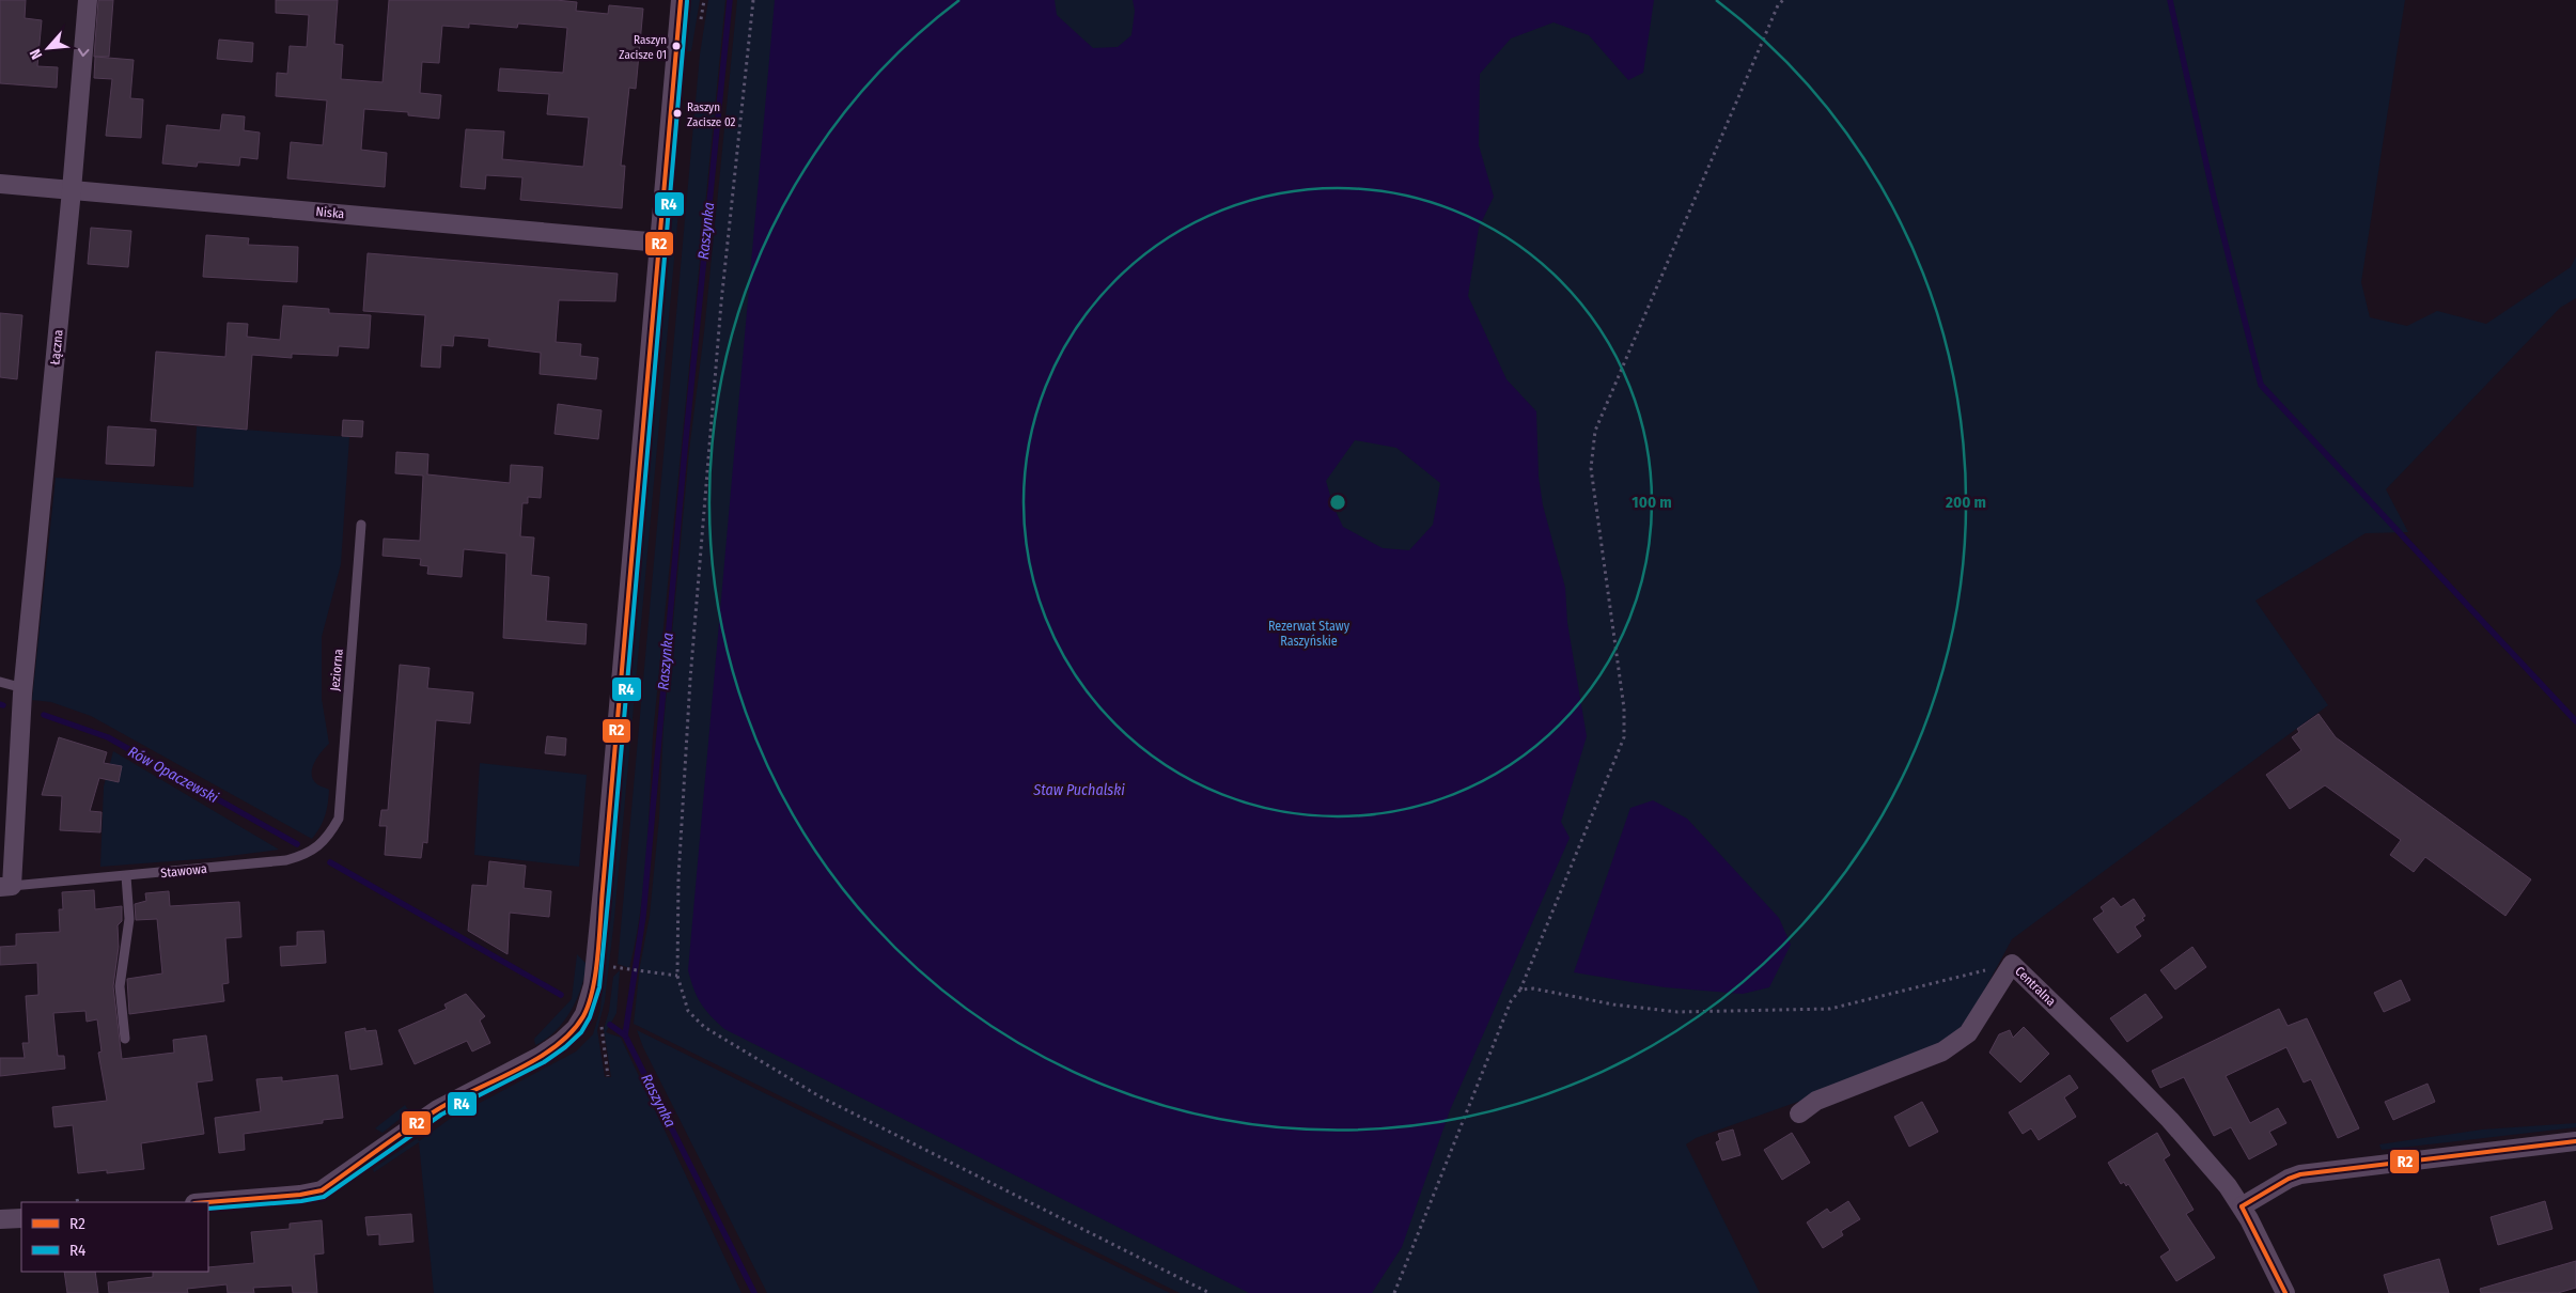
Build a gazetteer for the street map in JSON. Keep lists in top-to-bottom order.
{
  "streets": {
    "street": [
      "Niska",
      "Łączna",
      "Stawowa",
      "Centralna"
    ],
    "lane": ["Jeziorna"]
  },
  "crossings": [
    ["Niska", "Łączna"],
    ["Łączna", "Stawowa"],
    ["Jeziorna", "Stawowa"]
  ],
  "water": ["Raszynka", "Rów Opaczewski", "Staw Puchalski"],
  "parks": ["Rezerwat Stawy Raszyńskie"],
  "places": ["Raszyn Zacisze 01", "Raszyn Zacisze 02"],
  "lines": ["transit line R2", "transit line R4"],
  "legend": ["R2", "R4"],
  "north": "bottom left",
  "rings": ["100 m", "200 m"]
}
